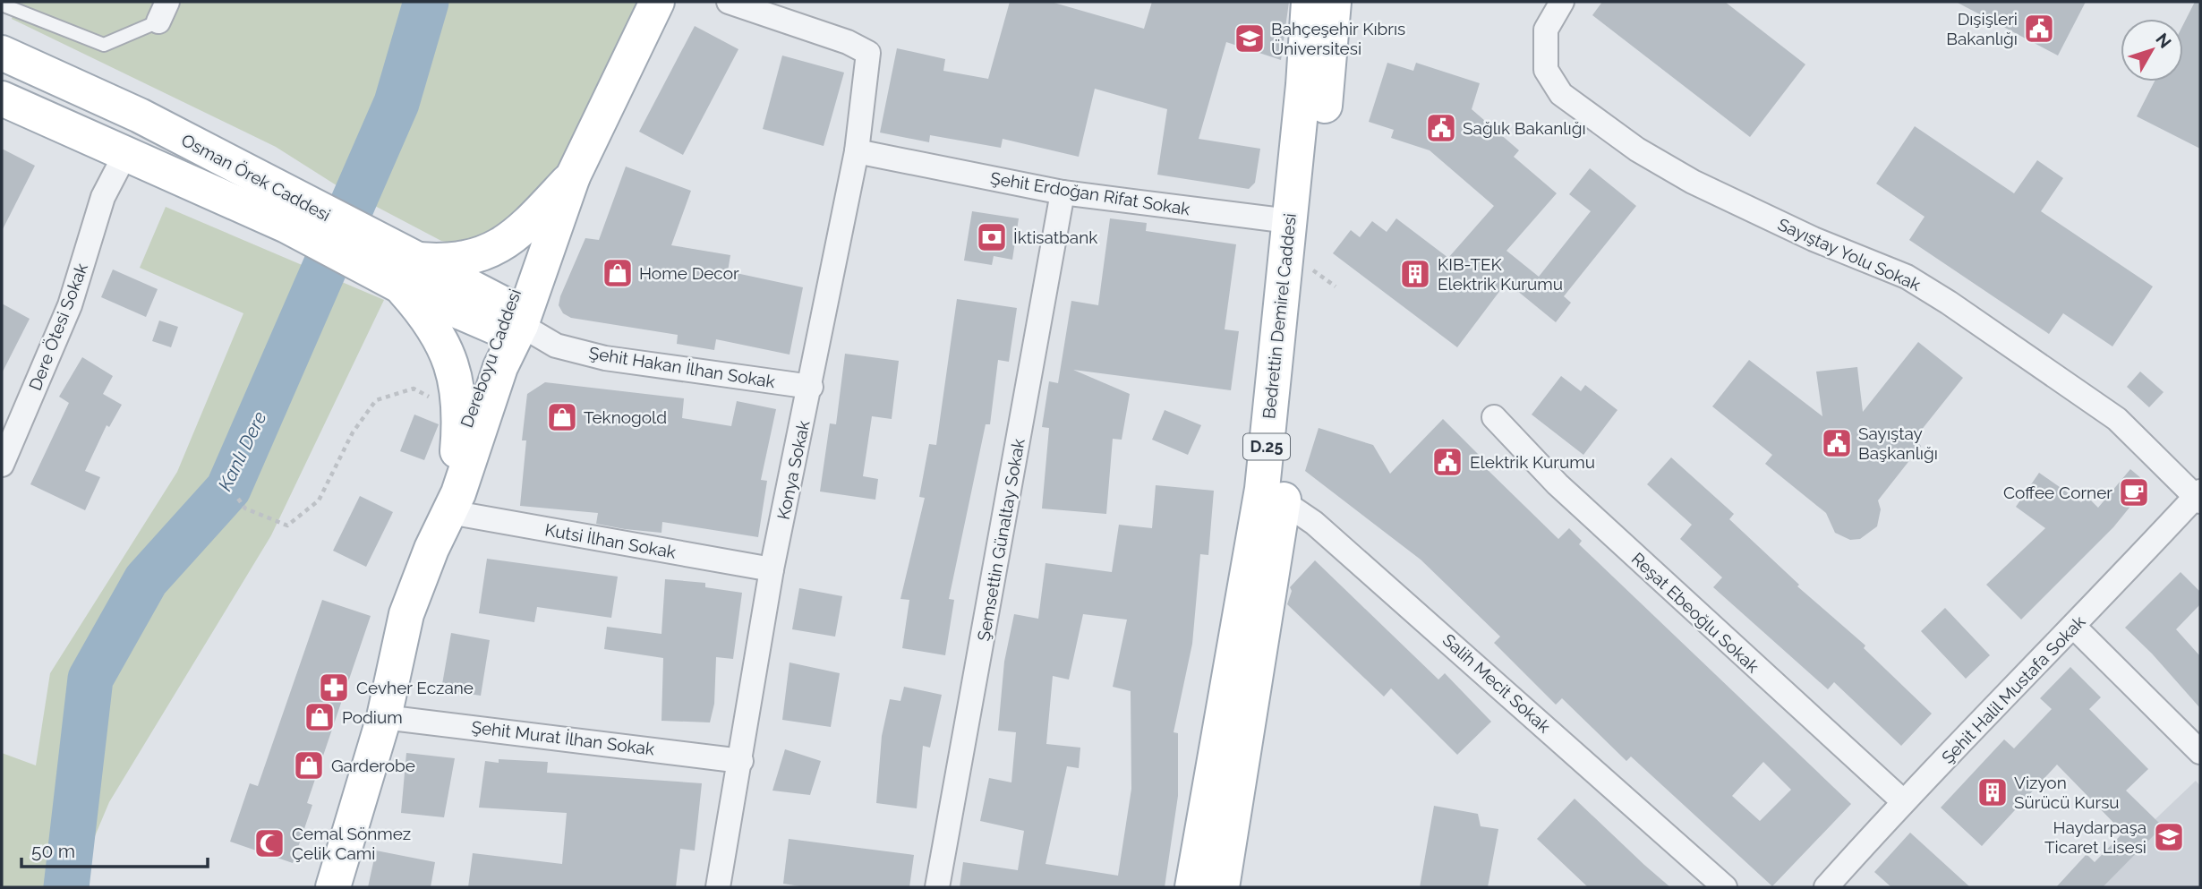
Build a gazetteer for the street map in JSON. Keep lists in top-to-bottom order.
{
  "streets": {
    "main road": [
      "Osman Örek Caddesi",
      "Bedrettin Demirel Caddesi",
      "Dereboyu Caddesi",
      "D.25"
    ],
    "street": [
      "Şehit Erdoğan Rifat Sokak",
      "Sayıştay Yolu Sokak",
      "Dere Ötesi Sokak",
      "Şehit Hakan İlhan Sokak",
      "Konya Sokak",
      "Şemsettin Günaltay Sokak",
      "Kutsi İlhan Sokak",
      "Reşat Ebeoğlu Sokak",
      "Salih Mecit Sokak",
      "Şehit Halil Mustafa Sokak",
      "Şehit Murat İlhan Sokak"
    ]
  },
  "crossings": [
    ["Osman Örek Caddesi", "Dere Ötesi Sokak"],
    ["Osman Örek Caddesi", "Dereboyu Caddesi"],
    ["Osman Örek Caddesi", "Şehit Hakan İlhan Sokak"],
    ["Şehit Erdoğan Rifat Sokak", "Bedrettin Demirel Caddesi"],
    ["Şehit Erdoğan Rifat Sokak", "Konya Sokak"],
    ["Şehit Erdoğan Rifat Sokak", "Şemsettin Günaltay Sokak"],
    ["Sayıştay Yolu Sokak", "Şehit Halil Mustafa Sokak"],
    ["Bedrettin Demirel Caddesi", "Salih Mecit Sokak"],
    ["Dereboyu Caddesi", "Şehit Hakan İlhan Sokak"],
    ["Dereboyu Caddesi", "Kutsi İlhan Sokak"],
    ["Dereboyu Caddesi", "Şehit Murat İlhan Sokak"],
    ["Şehit Hakan İlhan Sokak", "Konya Sokak"],
    ["Konya Sokak", "Kutsi İlhan Sokak"],
    ["Konya Sokak", "Şehit Murat İlhan Sokak"],
    ["Reşat Ebeoğlu Sokak", "Şehit Halil Mustafa Sokak"]
  ],
  "water": ["Kanlı Dere"],
  "places": {
    "public building": [
      "Dışişleri Bakanlığı",
      "Sağlık Bakanlığı",
      "Sayıştay Başkanlığı",
      "Elektrik Kurumu"
    ],
    "school or university": ["Bahçeşehir Kıbrıs Üniversitesi", "Haydarpaşa Ticaret Lisesi"],
    "bank": ["İktisatbank"],
    "shop": [
      "Home Decor",
      "Teknogold",
      "Podium",
      "Garderobe"
    ],
    "building": ["KIB-TEK Elektrik Kurumu", "Vizyon Sürücü Kursu"],
    "cafe": ["Coffee Corner"],
    "pharmacy": ["Cevher Eczane"],
    "mosque": ["Cemal Sönmez Çelik Cami"]
  },
  "scale_bar": "50 m",
  "north": "top right"
}
